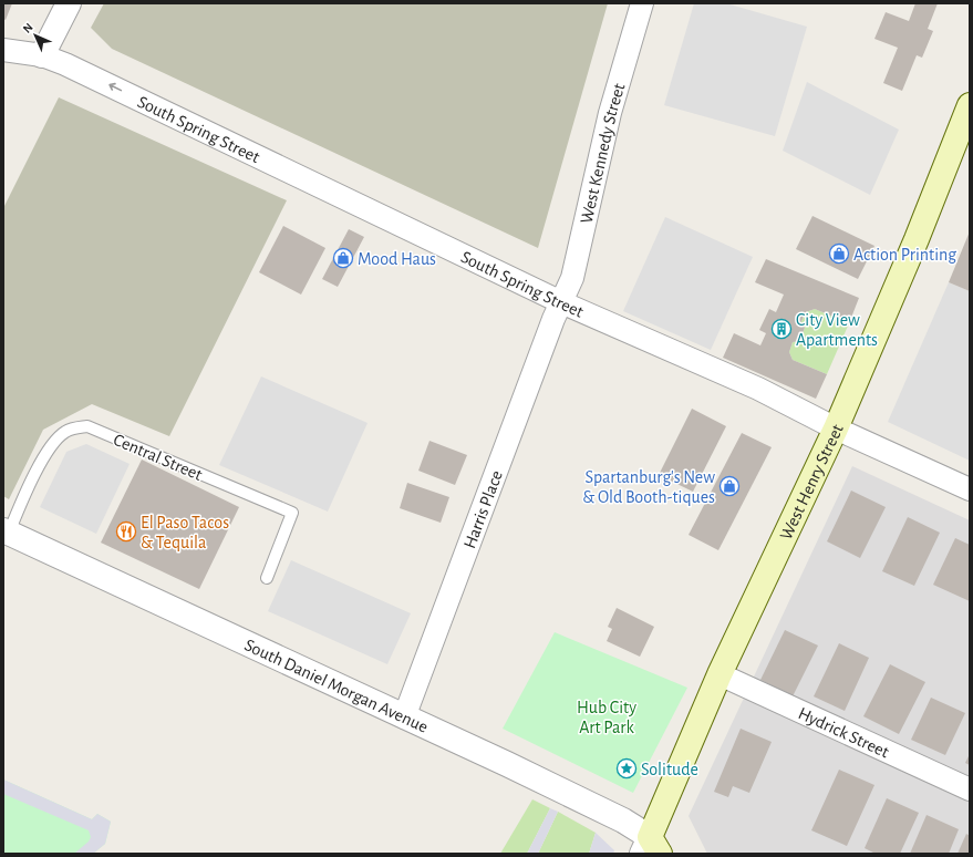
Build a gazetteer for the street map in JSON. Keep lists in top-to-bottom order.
{
  "streets": {
    "main road": ["West Henry Street"],
    "street": [
      "South Spring Street",
      "West Kennedy Street",
      "Harris Place",
      "South Daniel Morgan Avenue",
      "Hydrick Street"
    ],
    "lane": ["Central Street"]
  },
  "crossings": [
    ["South Spring Street", "West Kennedy Street"],
    ["South Spring Street", "West Henry Street"],
    ["South Spring Street", "Harris Place"],
    ["West Kennedy Street", "Harris Place"],
    ["Central Street", "South Daniel Morgan Avenue"],
    ["West Henry Street", "South Daniel Morgan Avenue"],
    ["West Henry Street", "Hydrick Street"],
    ["Harris Place", "South Daniel Morgan Avenue"]
  ],
  "one_way": ["South Spring Street"],
  "parks": ["Hub City Art Park"],
  "places": {
    "shop": ["Action Printing", "Mood Haus", "Spartanburg's New & Old Booth-tiques"],
    "building": ["City View Apartments"],
    "restaurant": ["El Paso Tacos & Tequila"],
    "place": ["Solitude"]
  },
  "north": "top left"
}
